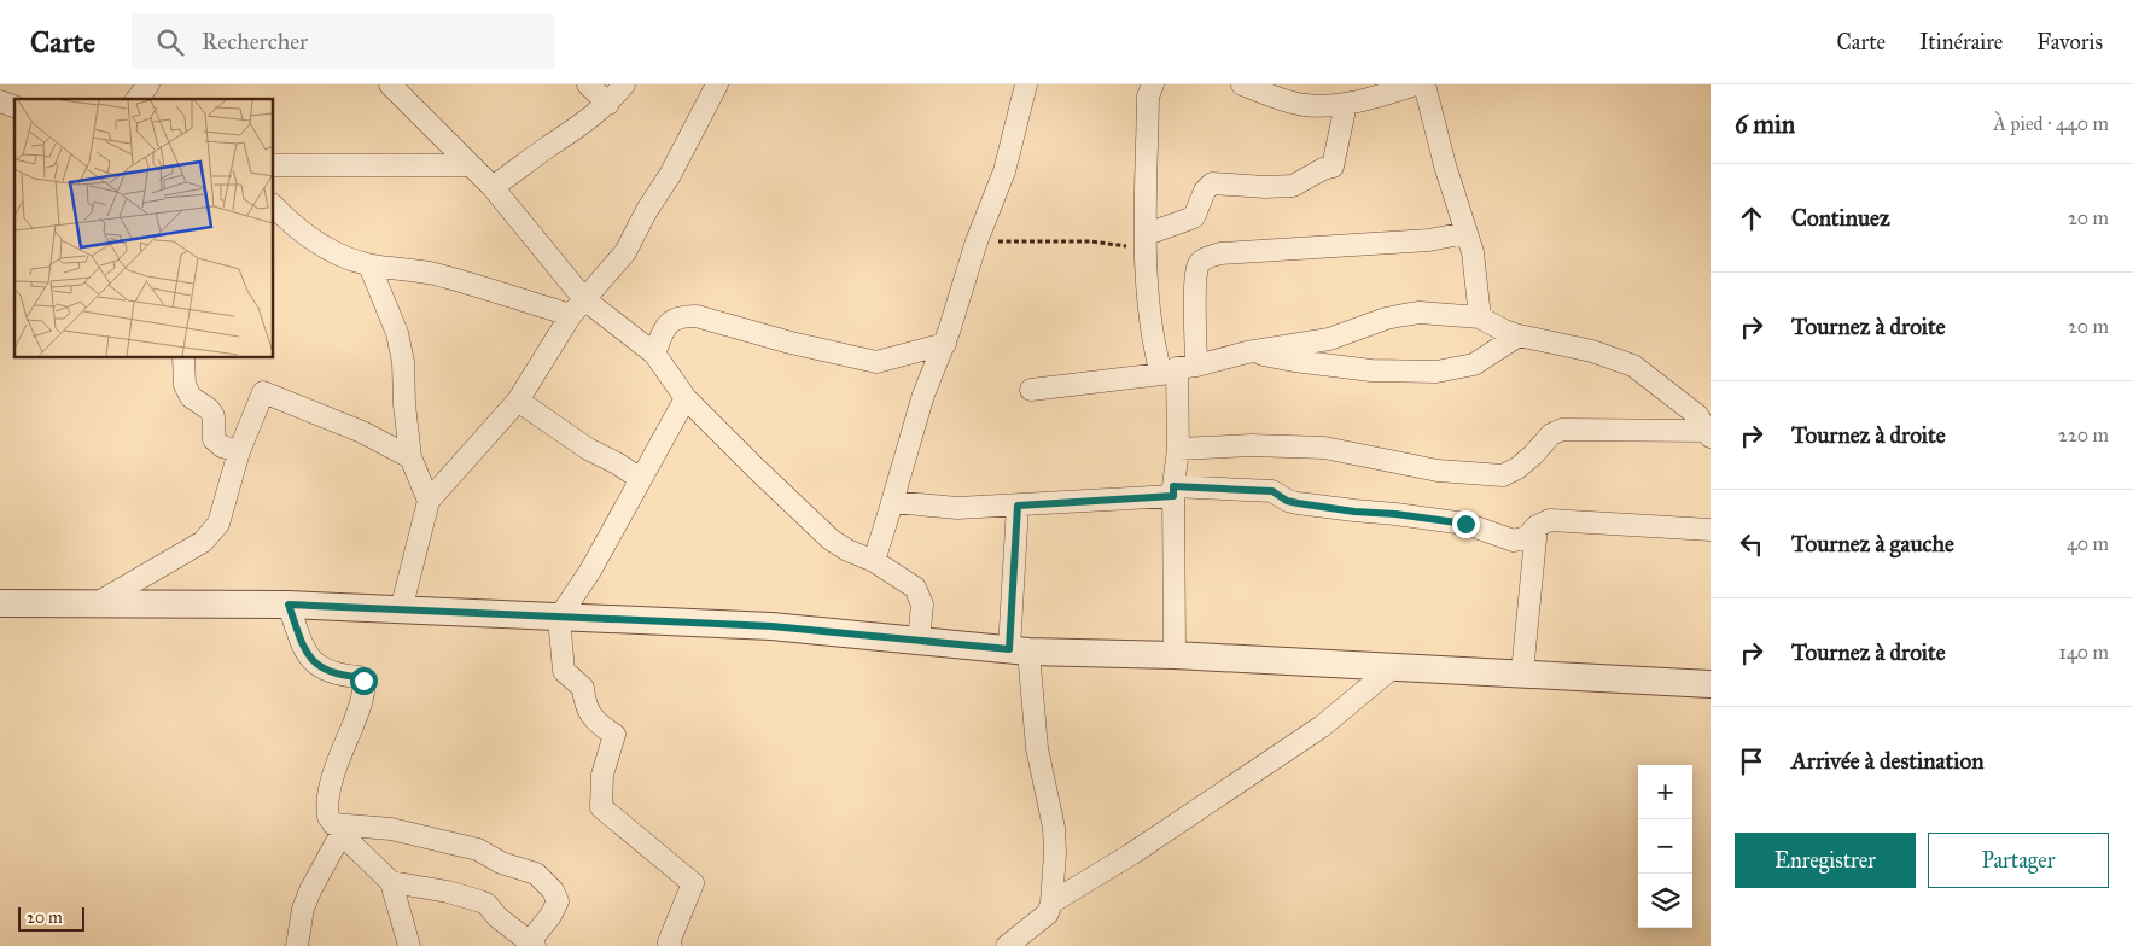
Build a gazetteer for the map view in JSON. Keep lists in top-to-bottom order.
{
  "scale_bar": "20 m",
  "page": {
    "header": "Carte",
    "search": "Rechercher",
    "nav": ["Carte", "Itinéraire", "Favoris"],
    "heading": ["6 min", "À pied · 440 m"],
    "list": [
      ["Continuez", "20 m"],
      ["Tournez à droite", "20 m"],
      ["Tournez à droite", "220 m"],
      ["Tournez à gauche", "40 m"],
      ["Tournez à droite", "140 m"],
      "Arrivée à destination"
    ],
    "map_buttons": ["+", "−"],
    "buttons": ["Enregistrer", "Partager"],
    "scale": "20 m"
  }
}
